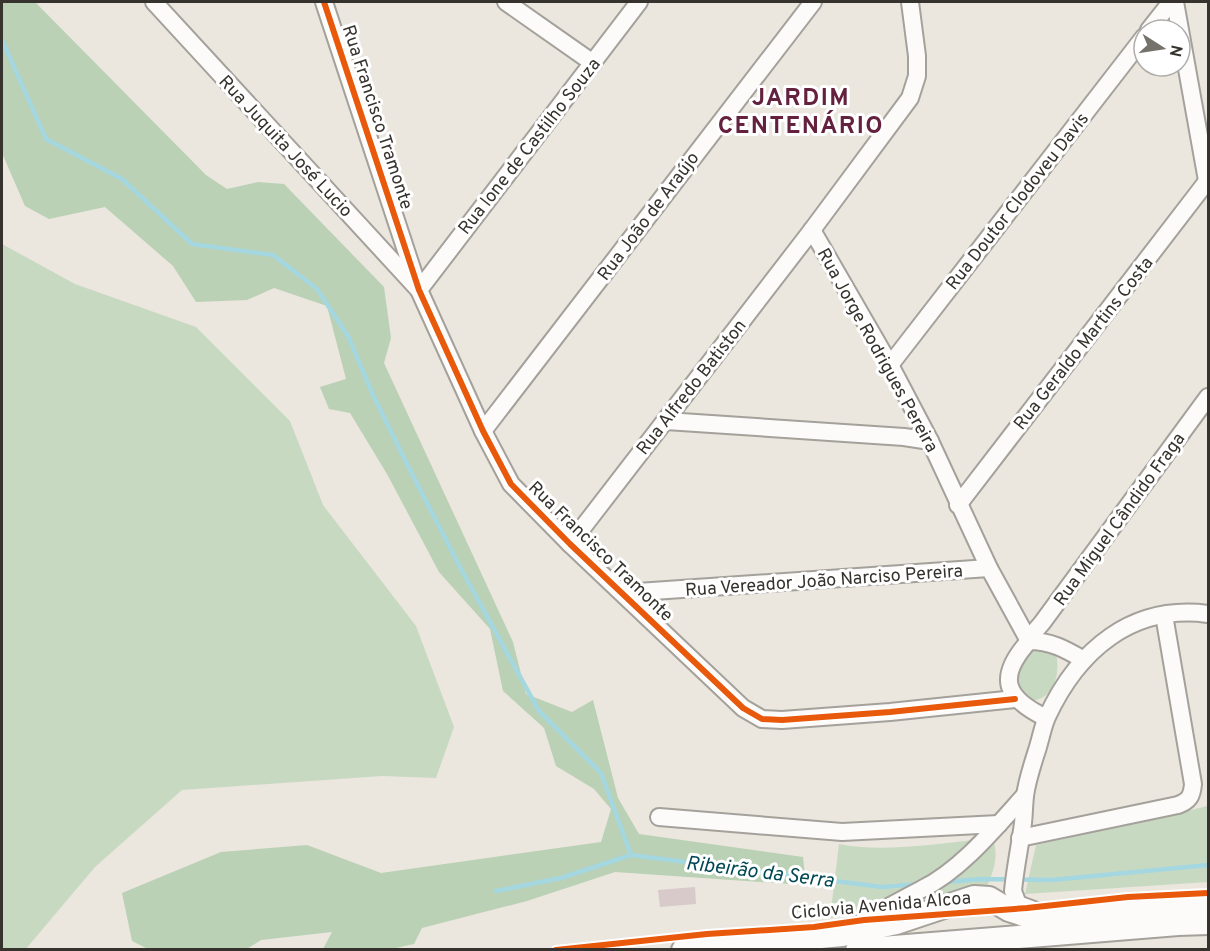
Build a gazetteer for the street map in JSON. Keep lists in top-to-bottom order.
{
  "streets": {
    "street": [
      "Rua Francisco Tramonte",
      "Rua Juquita José Lucio",
      "Rua Ione de Castilho Souza",
      "Rua Doutor Clodoveu Davis",
      "Rua João de Araújo",
      "Rua Geraldo Martins Costa",
      "Rua Jorge Rodrigues Pereira",
      "Rua Alfredo Batiston",
      "Rua Miguel Cândido Fraga",
      "Rua Vereador João Narciso Pereira"
    ],
    "cycle path": ["Ciclovia Avenida Alcoa"]
  },
  "crossings": [
    ["Rua Francisco Tramonte", "Rua Juquita José Lucio"],
    ["Rua Francisco Tramonte", "Rua Ione de Castilho Souza"],
    ["Rua Francisco Tramonte", "Rua João de Araújo"],
    ["Rua Francisco Tramonte", "Rua Alfredo Batiston"],
    ["Rua Francisco Tramonte", "Rua Vereador João Narciso Pereira"],
    ["Rua Juquita José Lucio", "Rua Ione de Castilho Souza"],
    ["Rua Doutor Clodoveu Davis", "Rua Jorge Rodrigues Pereira"],
    ["Rua Geraldo Martins Costa", "Rua Jorge Rodrigues Pereira"],
    ["Rua Jorge Rodrigues Pereira", "Rua Alfredo Batiston"],
    ["Rua Jorge Rodrigues Pereira", "Rua Miguel Cândido Fraga"],
    ["Rua Jorge Rodrigues Pereira", "Rua Vereador João Narciso Pereira"]
  ],
  "districts": ["JARDIM CENTENÁRIO"],
  "water": ["Ribeirão da Serra"],
  "north": "right"
}
